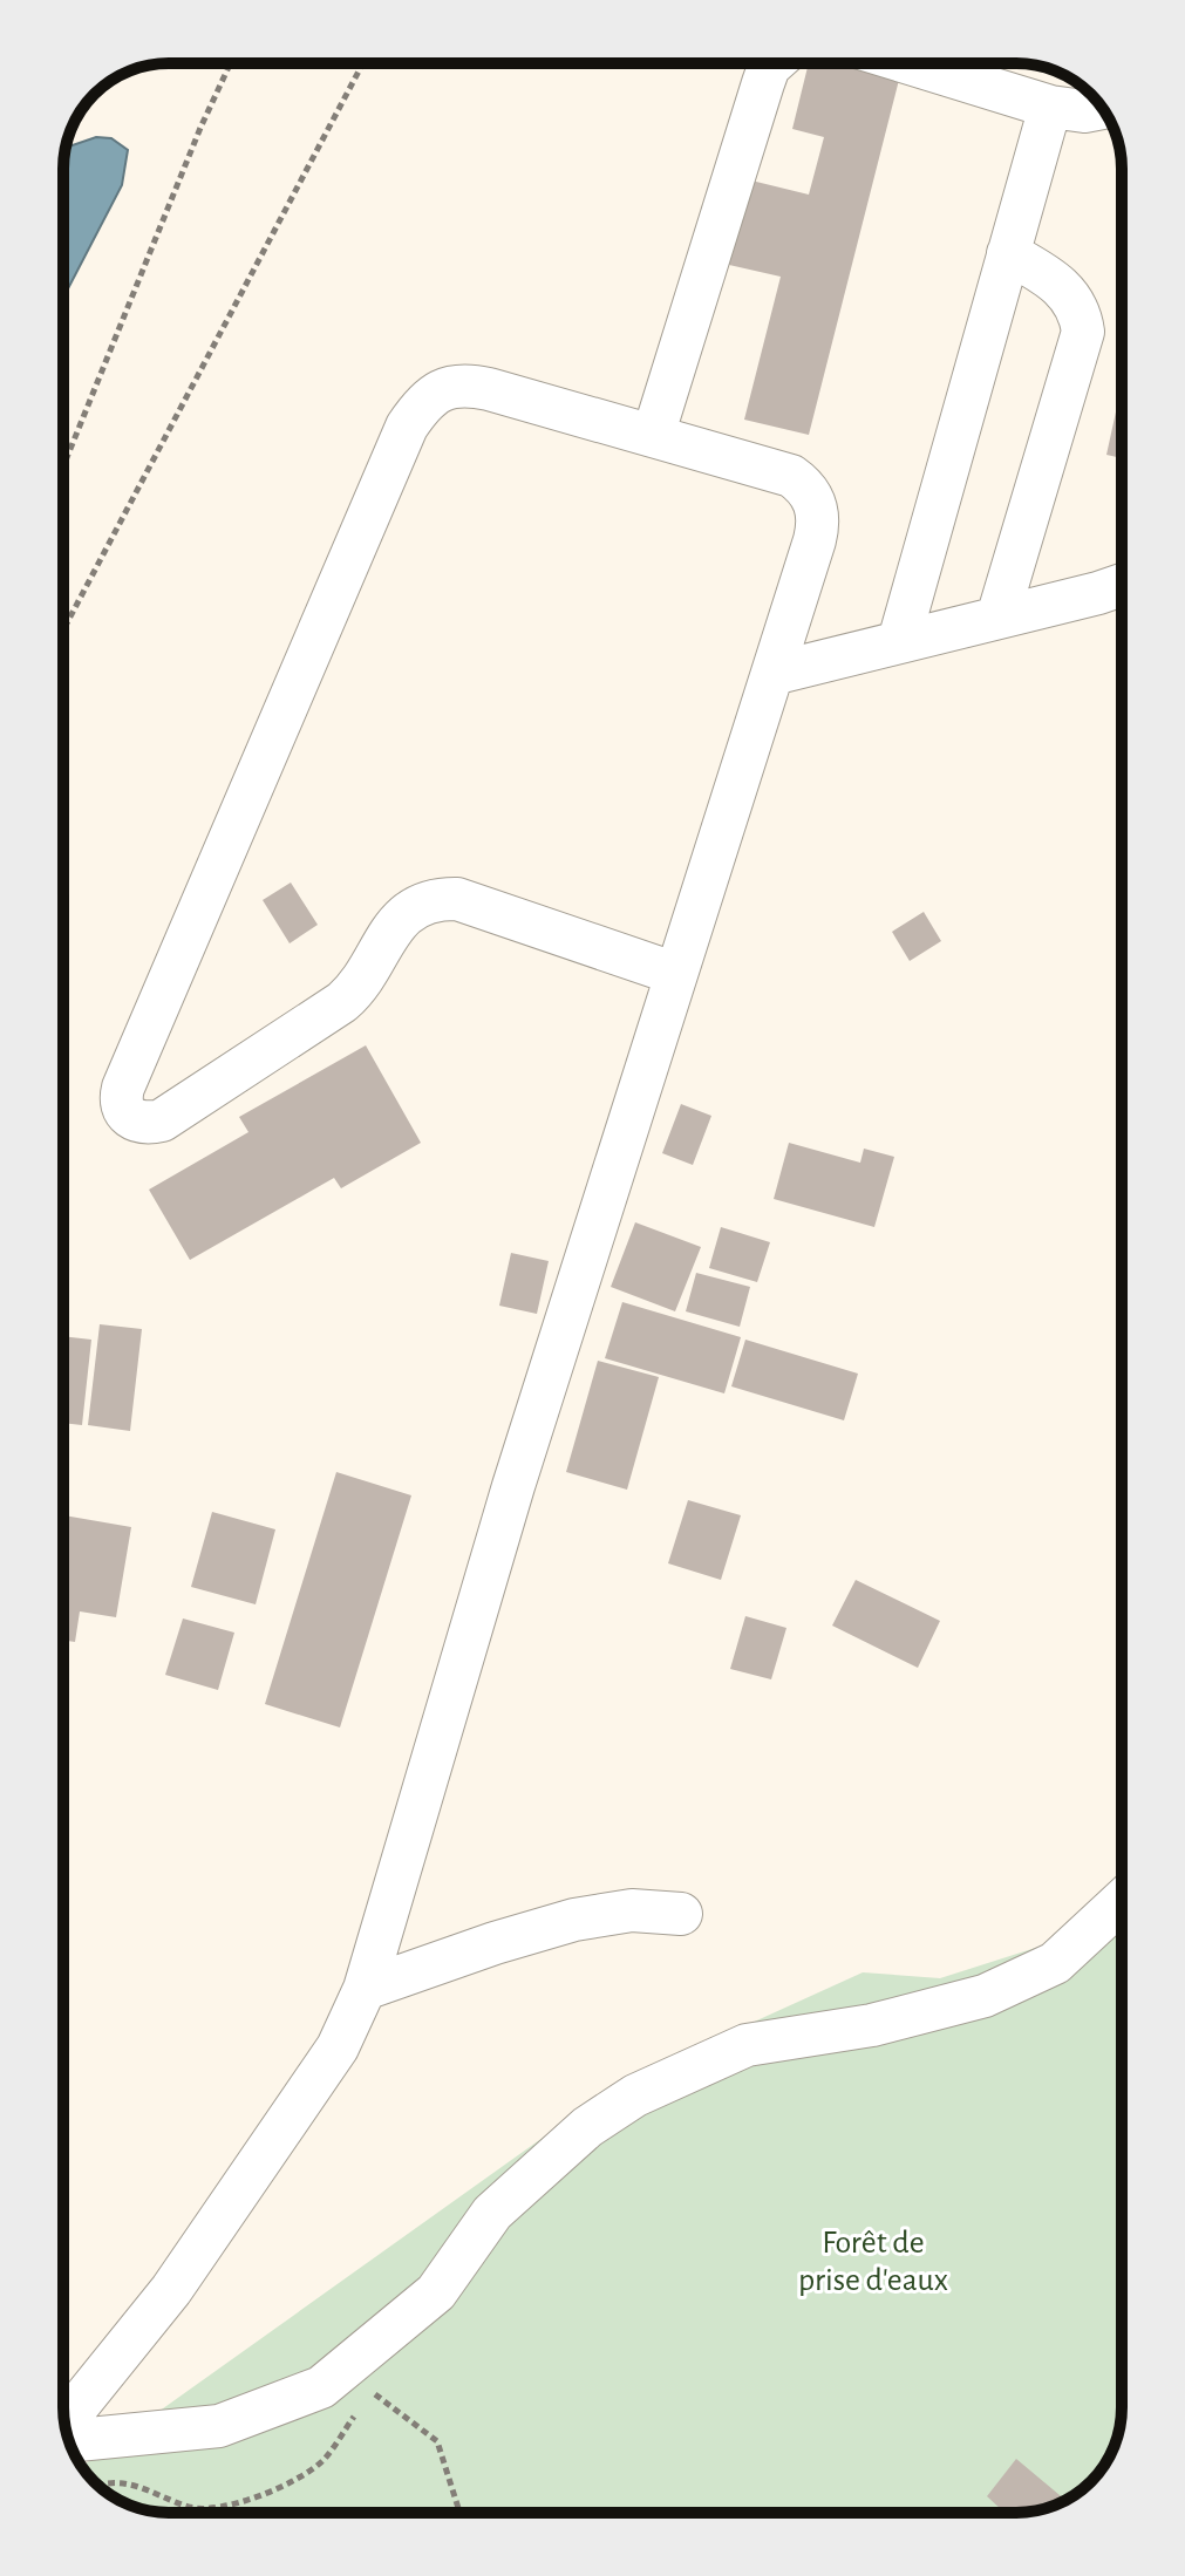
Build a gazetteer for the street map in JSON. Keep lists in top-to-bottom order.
{
  "parks": ["Forêt de prise d'eaux"]
}
